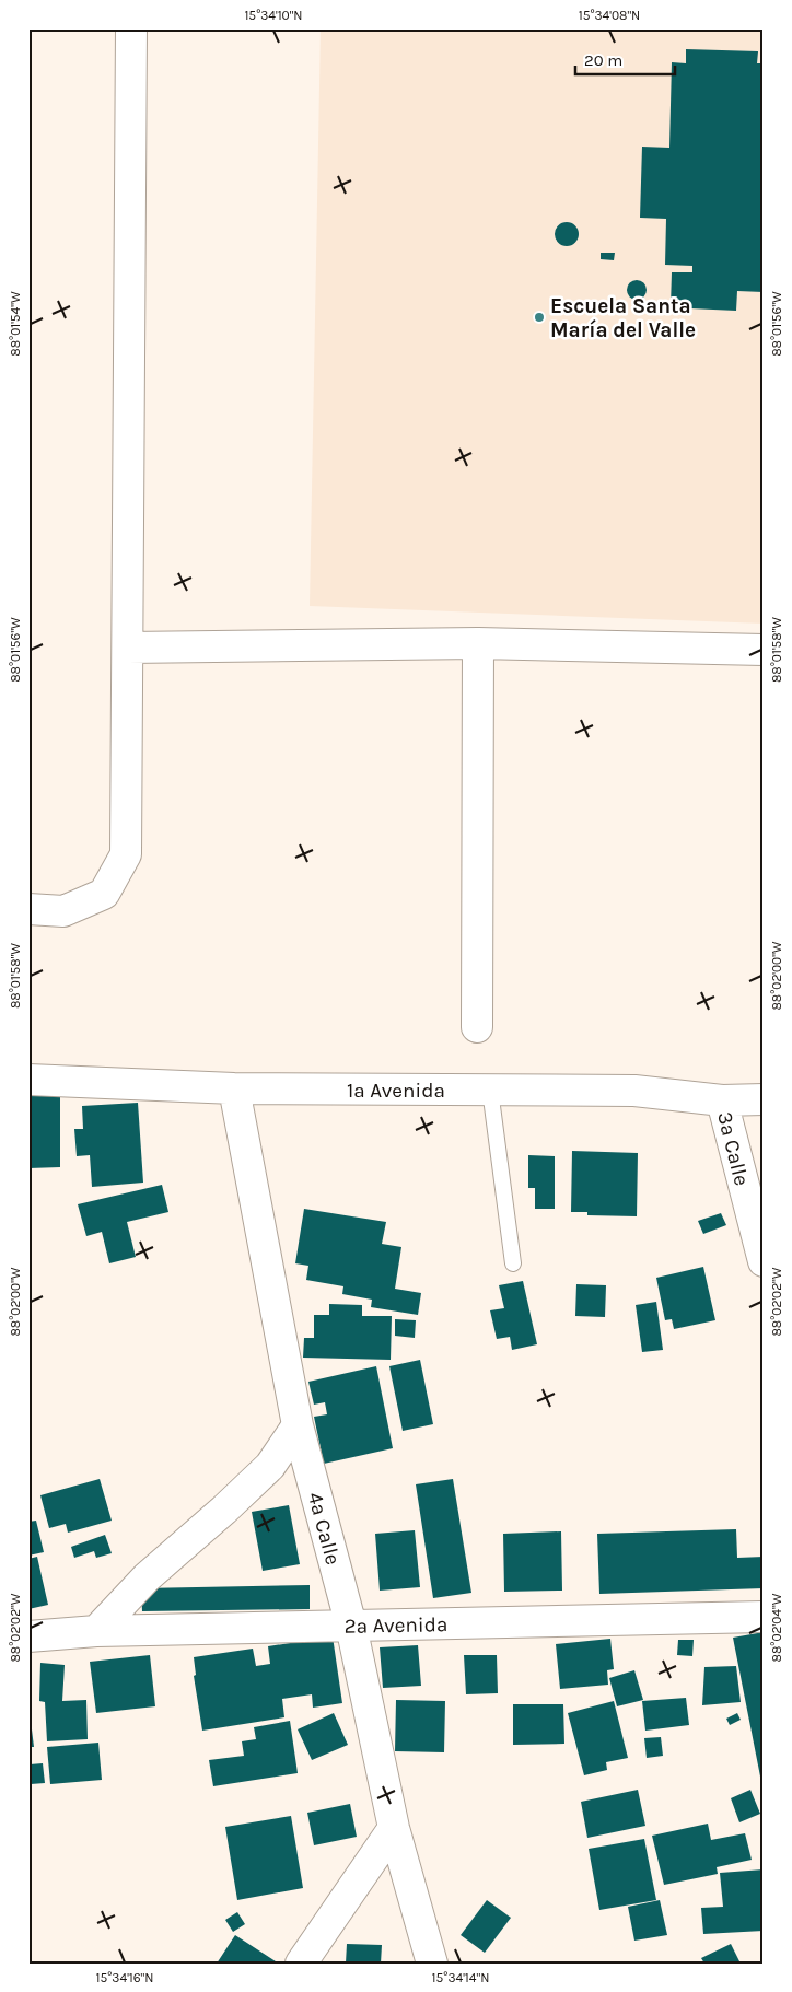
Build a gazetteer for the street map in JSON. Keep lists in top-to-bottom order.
{
  "streets": {
    "street": [
      "1a Avenida",
      "3a Calle",
      "4a Calle",
      "2a Avenida"
    ]
  },
  "crossings": [
    ["1a Avenida", "3a Calle"],
    ["1a Avenida", "4a Calle"],
    ["4a Calle", "2a Avenida"]
  ],
  "places": ["Escuela Santa María del Valle"],
  "scale_bar": "20 m",
  "coordinates": [
    "15°34'10\"N",
    "15°34'08\"N",
    "88°01'54\"W",
    "88°01'56\"W",
    "88°01'58\"W",
    "88°02'00\"W",
    "88°02'02\"W",
    "88°02'04\"W",
    "15°34'16\"N",
    "15°34'14\"N"
  ]
}
